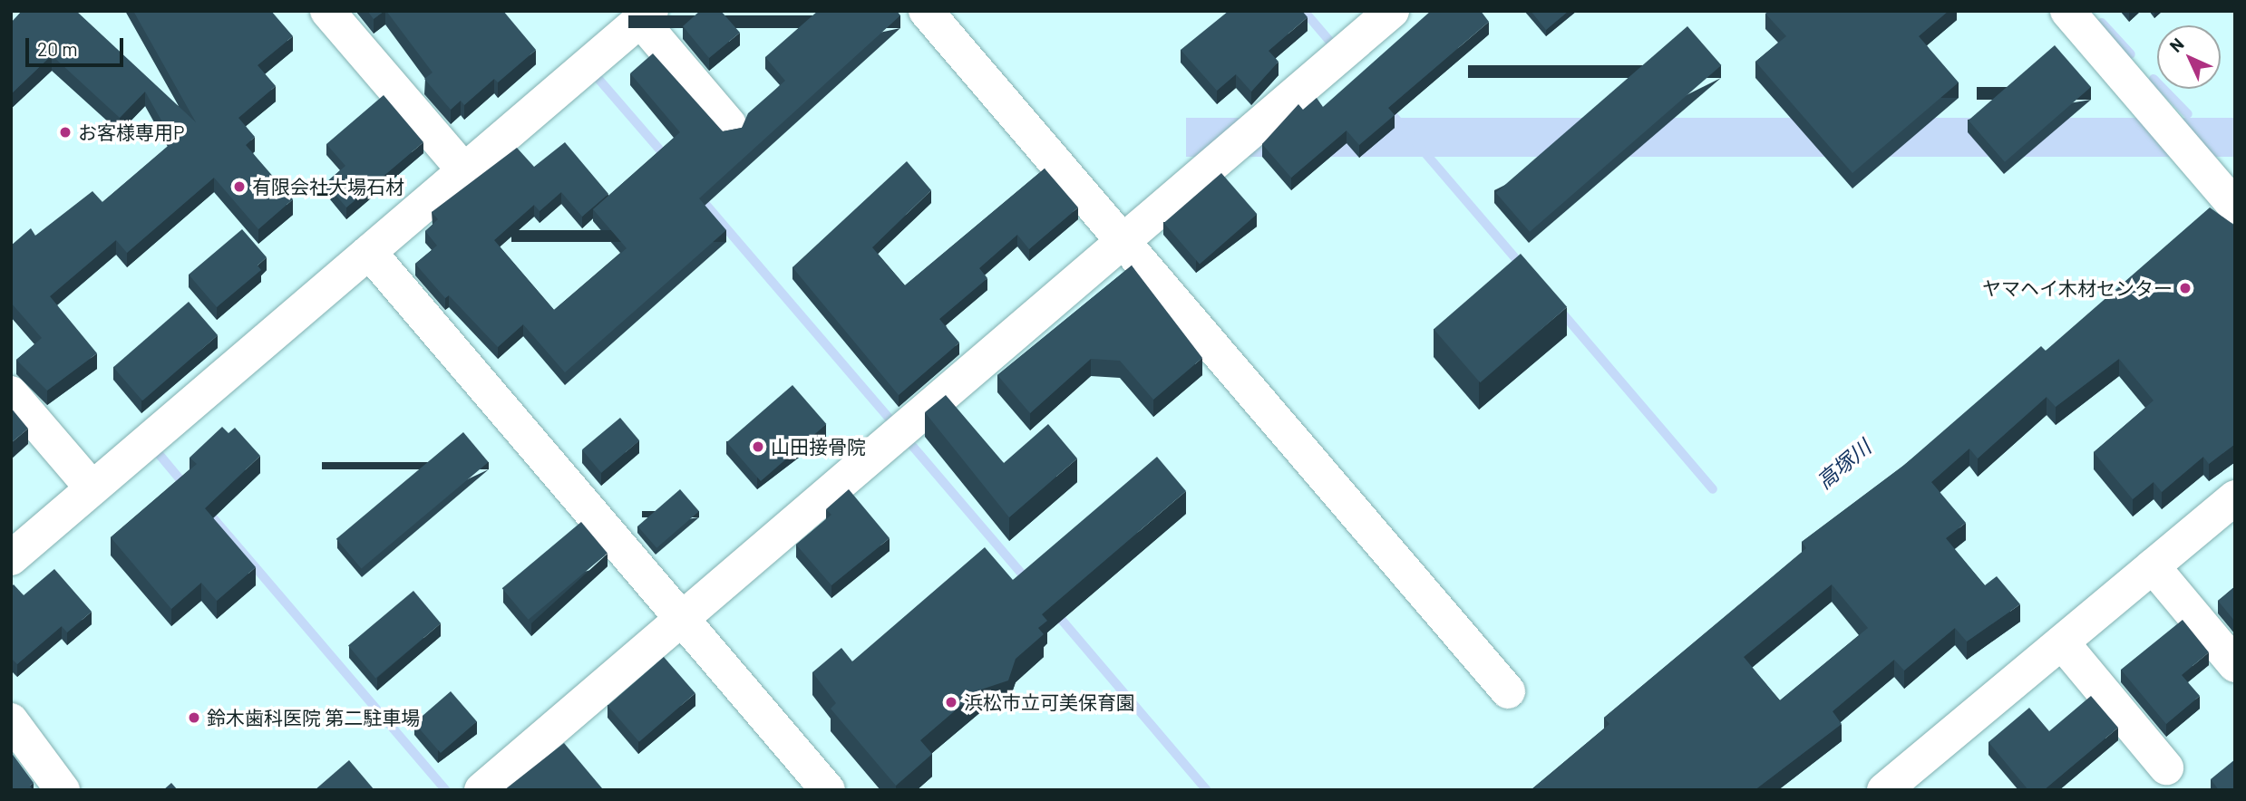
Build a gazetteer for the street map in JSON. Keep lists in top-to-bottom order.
{
  "water": ["高塚川"],
  "places": [
    "お客様専用P",
    "有限会社大場石材",
    "ヤマヘイ木材センター",
    "山田接骨院",
    "浜松市立可美保育園",
    "鈴木歯科医院 第二駐車場"
  ],
  "scale_bar": "20 m",
  "north": "top left"
}
